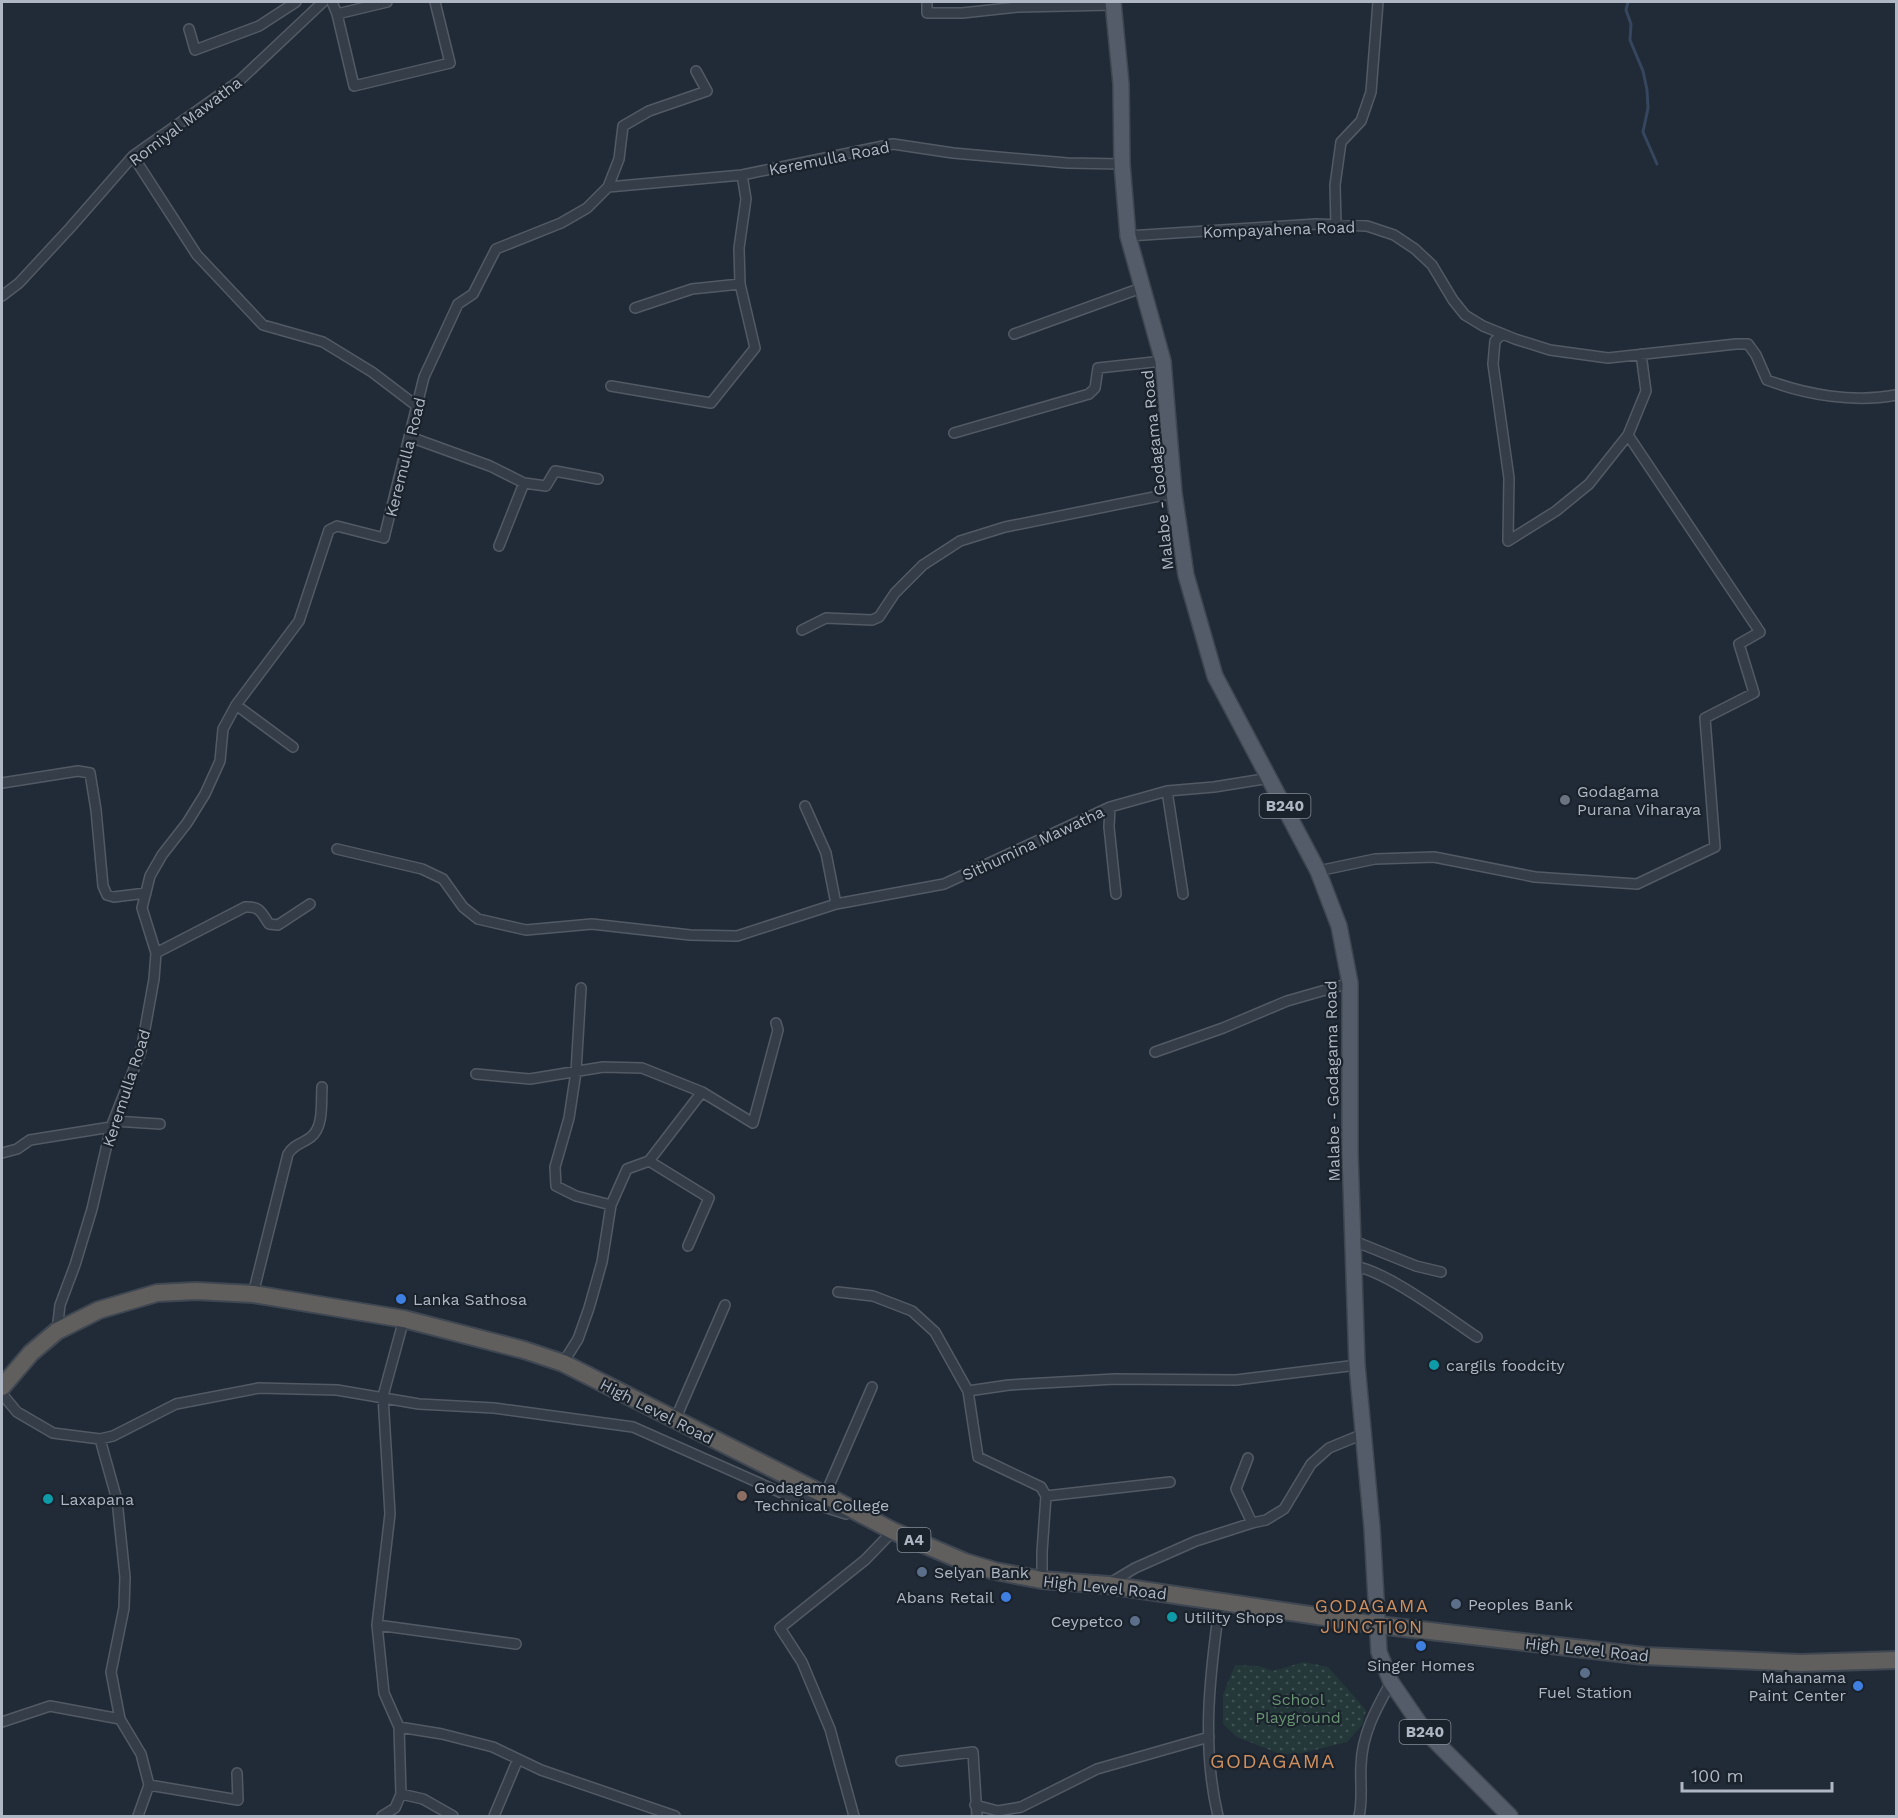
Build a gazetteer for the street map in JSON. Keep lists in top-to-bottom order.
{
  "streets": {
    "highway": ["High Level Road", "A4"],
    "main road": ["Malabe - Godagama Road", "B240"],
    "street": [
      "Romiyal Mawatha",
      "Keremulla Road",
      "Kompayahena Road",
      "Sithumina Mawatha"
    ]
  },
  "crossings": [
    ["Keremulla Road", "Malabe - Godagama Road"],
    ["Keremulla Road", "High Level Road"],
    ["Kompayahena Road", "Malabe - Godagama Road"],
    ["Malabe - Godagama Road", "B240"],
    ["Malabe - Godagama Road", "Sithumina Mawatha"],
    ["Malabe - Godagama Road", "High Level Road"],
    ["B240", "High Level Road"]
  ],
  "districts": ["GODAGAMA JUNCTION", "GODAGAMA"],
  "parks": ["School Playground"],
  "places": [
    "Godagama Purana Viharaya",
    "Lanka Sathosa",
    "cargils foodcity",
    "Godagama Technical College",
    "Laxapana",
    "Selyan Bank",
    "Abans Retail",
    "Peoples Bank",
    "Utility Shops",
    "Ceypetco",
    "Singer Homes",
    "Fuel Station",
    "Mahanama Paint Center"
  ],
  "scale_bar": "100 m"
}
